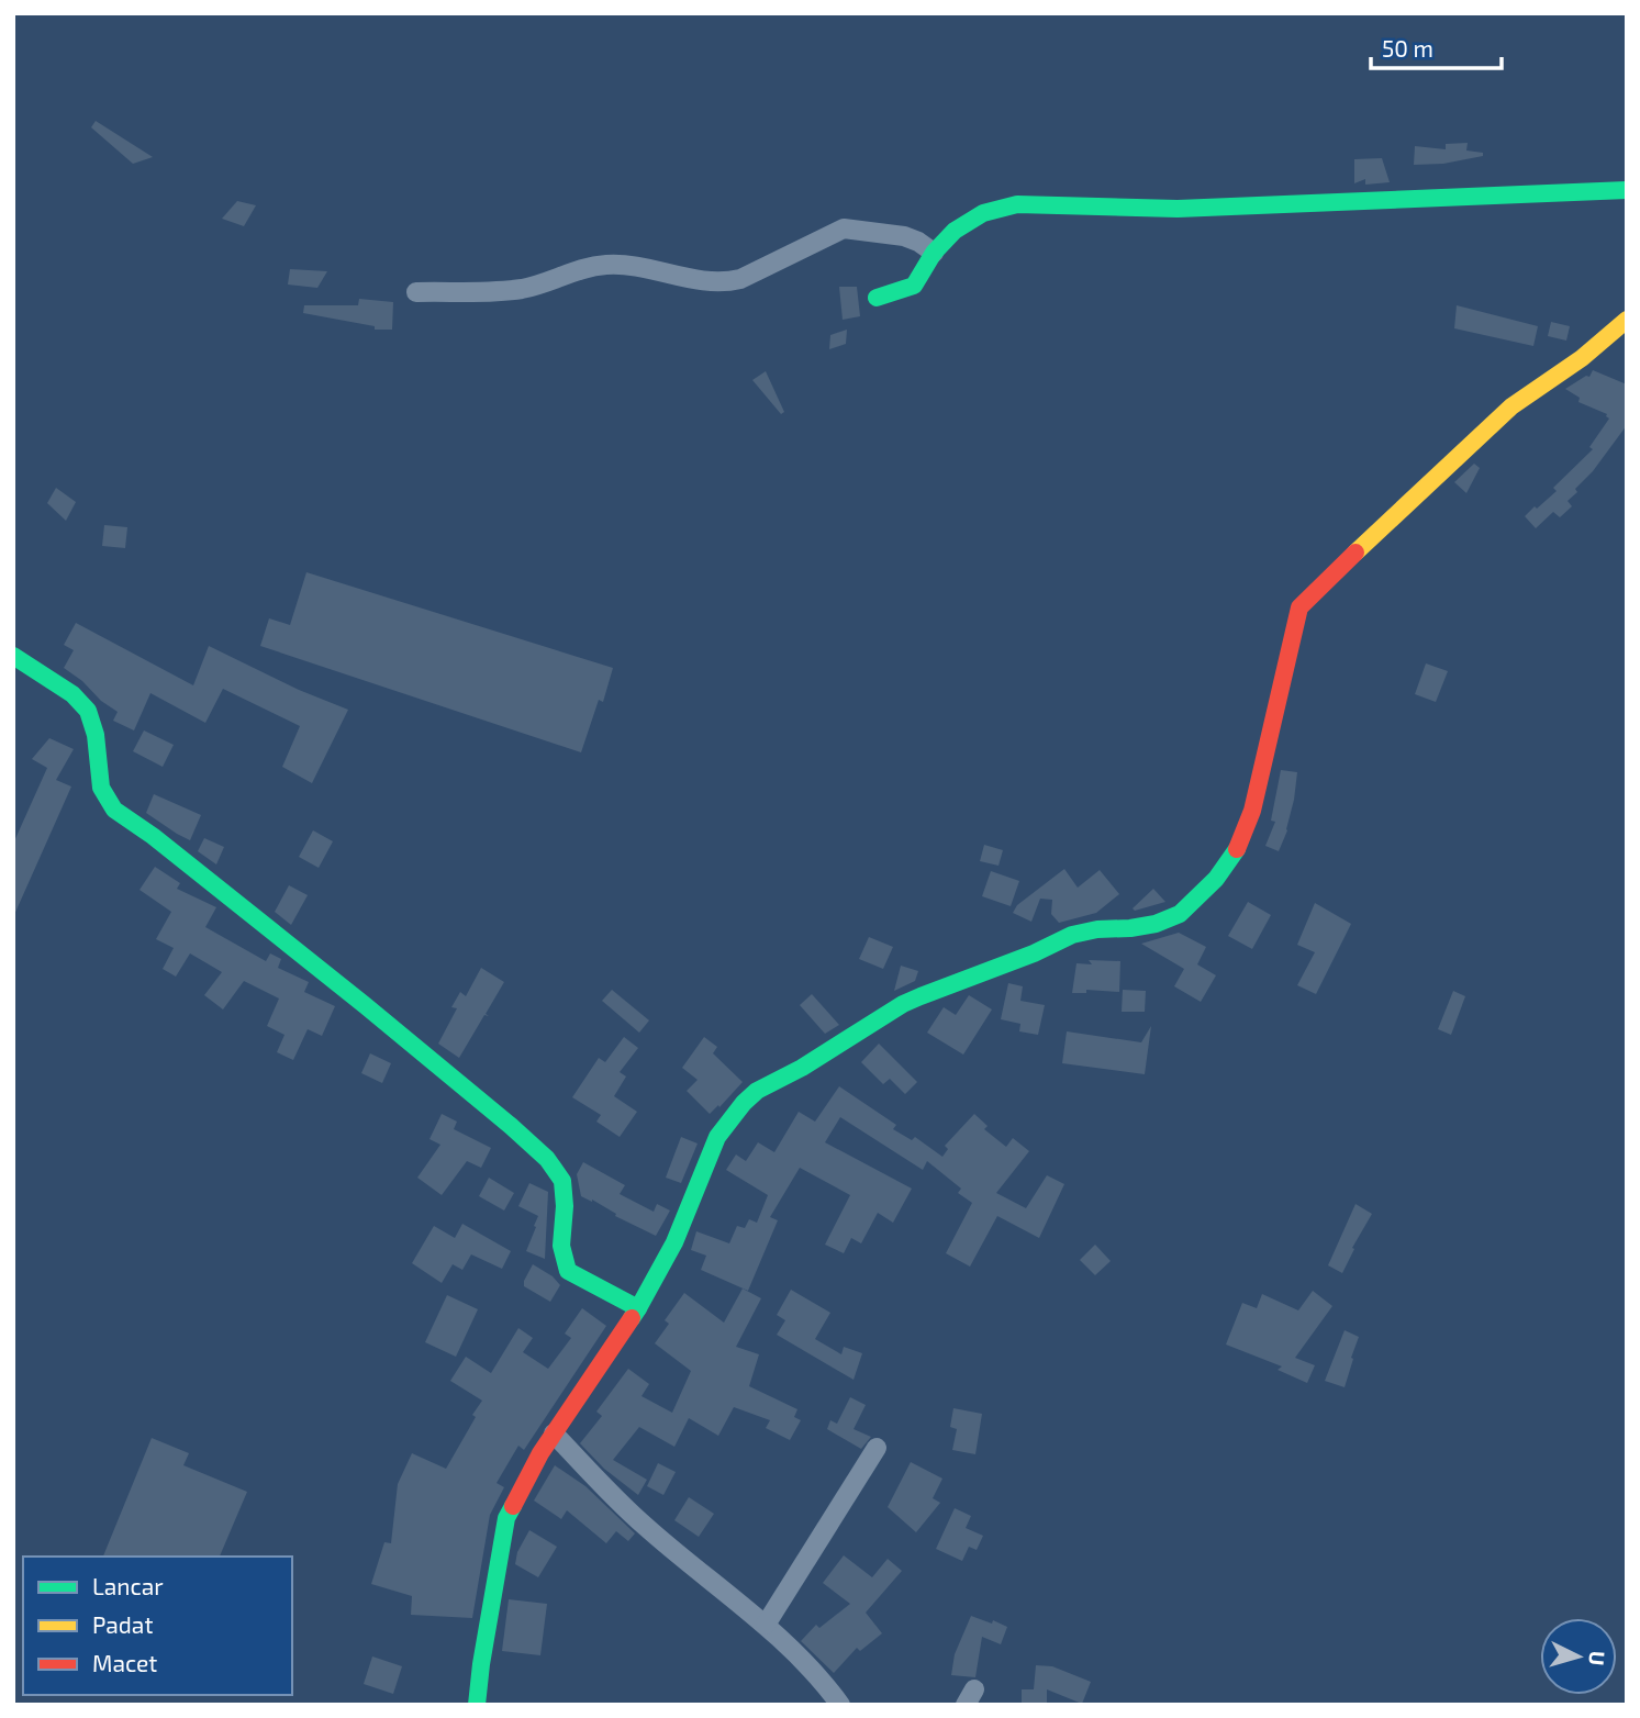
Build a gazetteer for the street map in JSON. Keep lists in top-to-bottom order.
{
  "legend": ["Lancar", "Padat", "Macet"],
  "scale_bar": "50 m",
  "north": "right"
}
